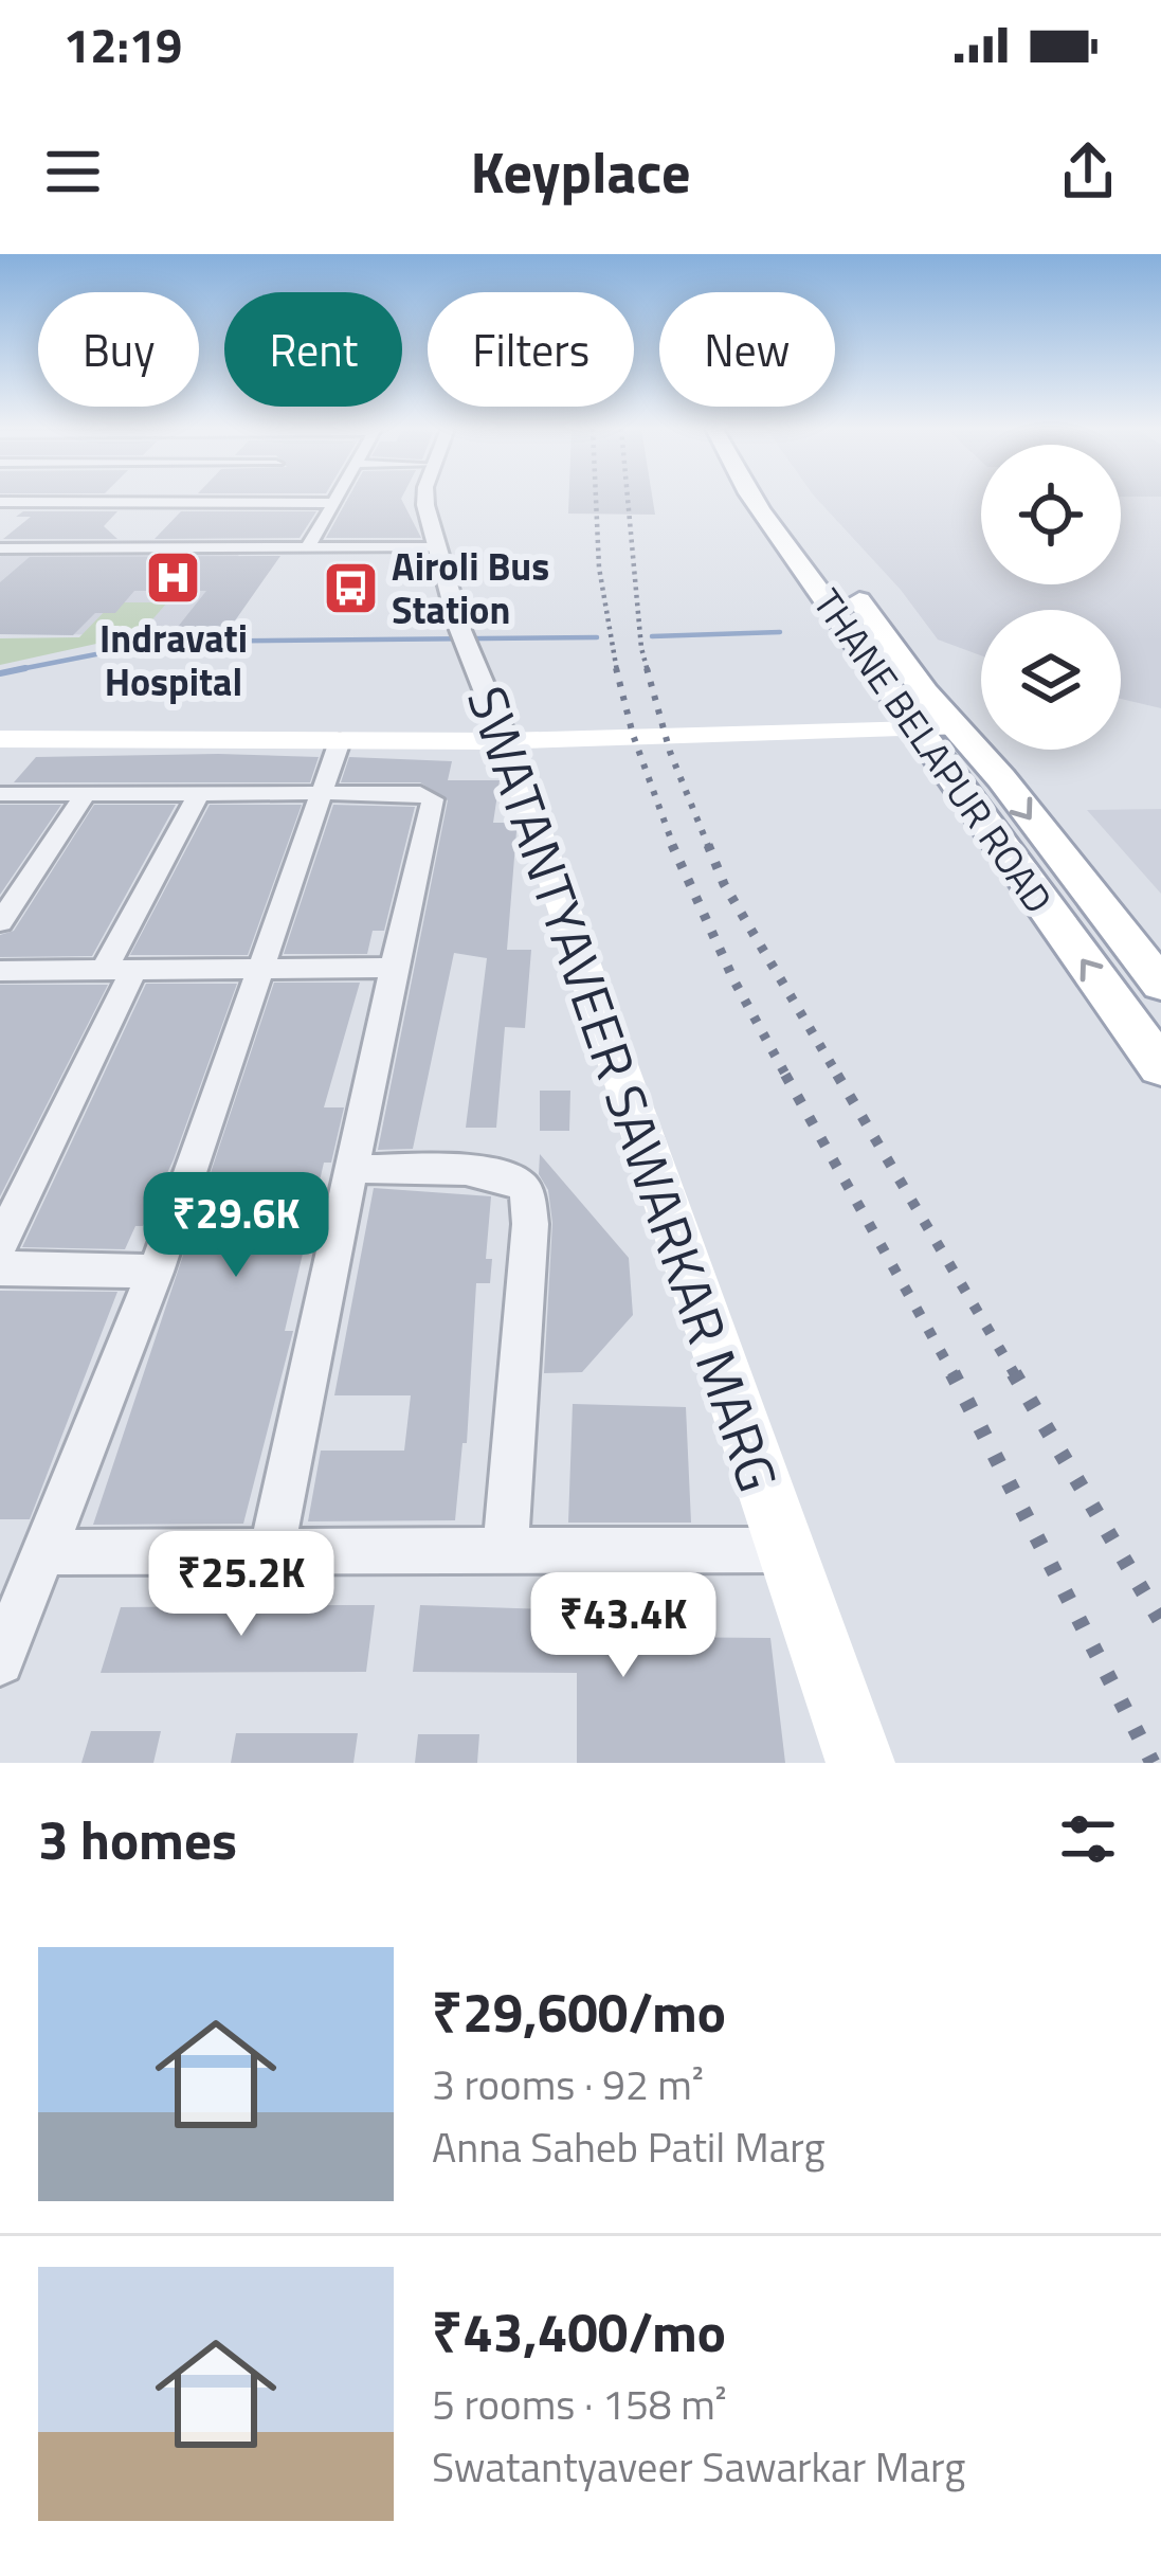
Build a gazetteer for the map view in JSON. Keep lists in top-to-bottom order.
{
  "streets": {
    "main road": ["THANE BELAPUR ROAD", "SWATANTYAVEER SAWARKAR MARG"]
  },
  "places": {
    "hospital": ["Indravati Hospital"],
    "bus stop": ["Airoli Bus Station"]
  },
  "page": {
    "status": "12:19",
    "header": "Keyplace",
    "chip": [
      "Buy",
      "Rent",
      "Filters",
      "New"
    ],
    "price": ["₹29.6K", "₹25.2K", "₹43.4K"],
    "heading": "3 homes",
    "list": [
      {
        "name": "₹29,600/mo",
        "note": "3 rooms · 92 m² · Anna Saheb Patil Marg"
      },
      {
        "name": "₹43,400/mo",
        "note": "5 rooms · 158 m² · Swatantyaveer Sawarkar Marg"
      }
    ]
  }
}
